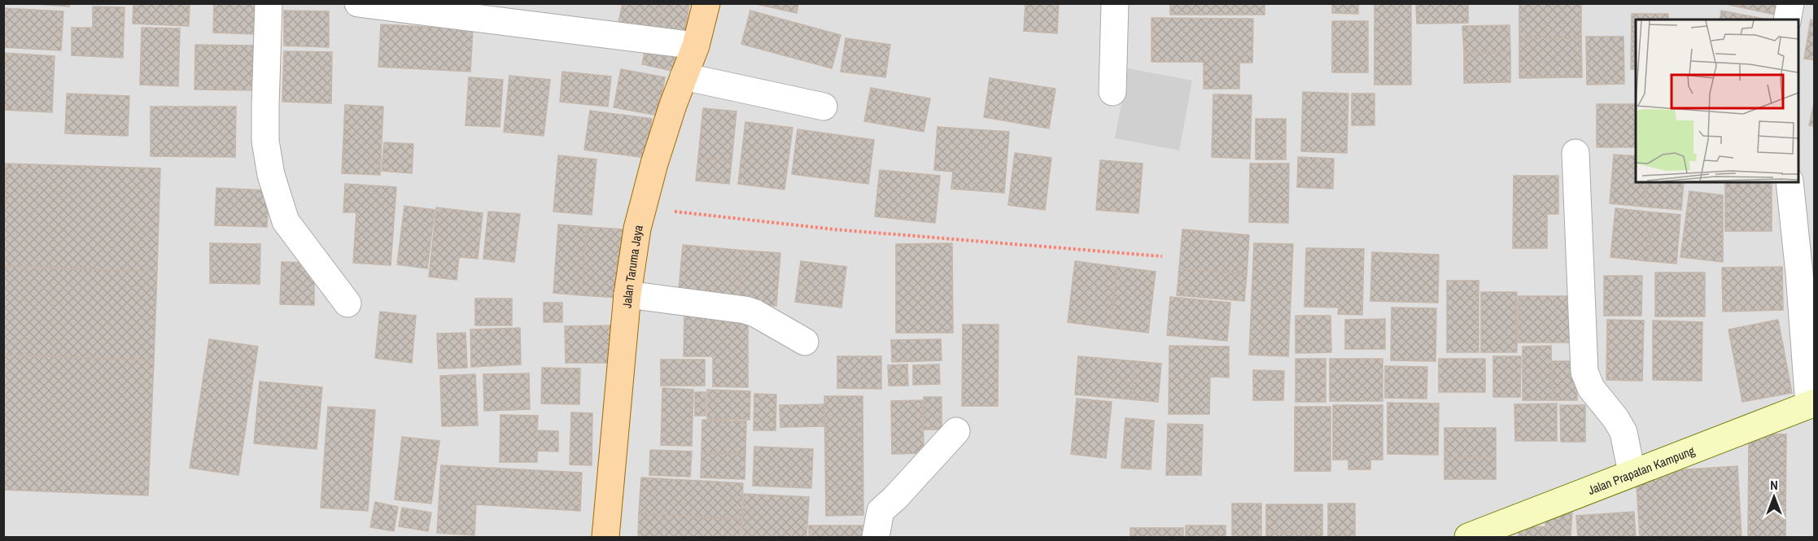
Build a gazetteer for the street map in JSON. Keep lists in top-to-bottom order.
{
  "streets": {
    "main road": ["Jalan Taruma Jaya"],
    "street": ["Jalan Prapatan Kampung"]
  },
  "north": "top"
}
